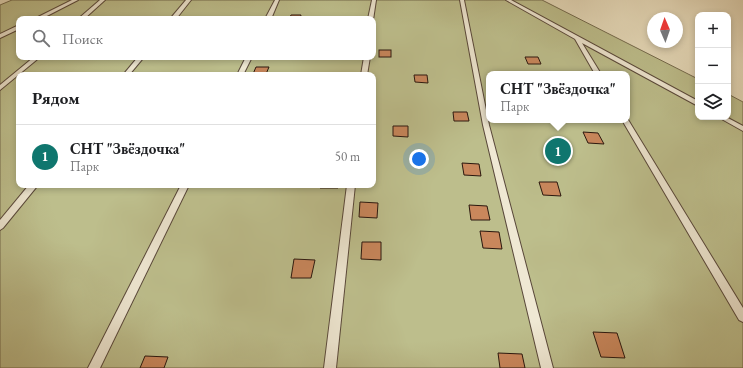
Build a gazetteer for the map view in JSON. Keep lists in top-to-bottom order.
{
  "north": "top",
  "page": {
    "map_buttons": ["+", "−"],
    "search": "Поиск",
    "popup": ["СНТ \"Звёздочка\"", "Парк"],
    "heading": "Рядом",
    "list": [
      {
        "mark": "1",
        "name": "СНТ \"Звёздочка\"",
        "note": "Парк",
        "value": "50 m"
      }
    ],
    "pins": "1"
  }
}
